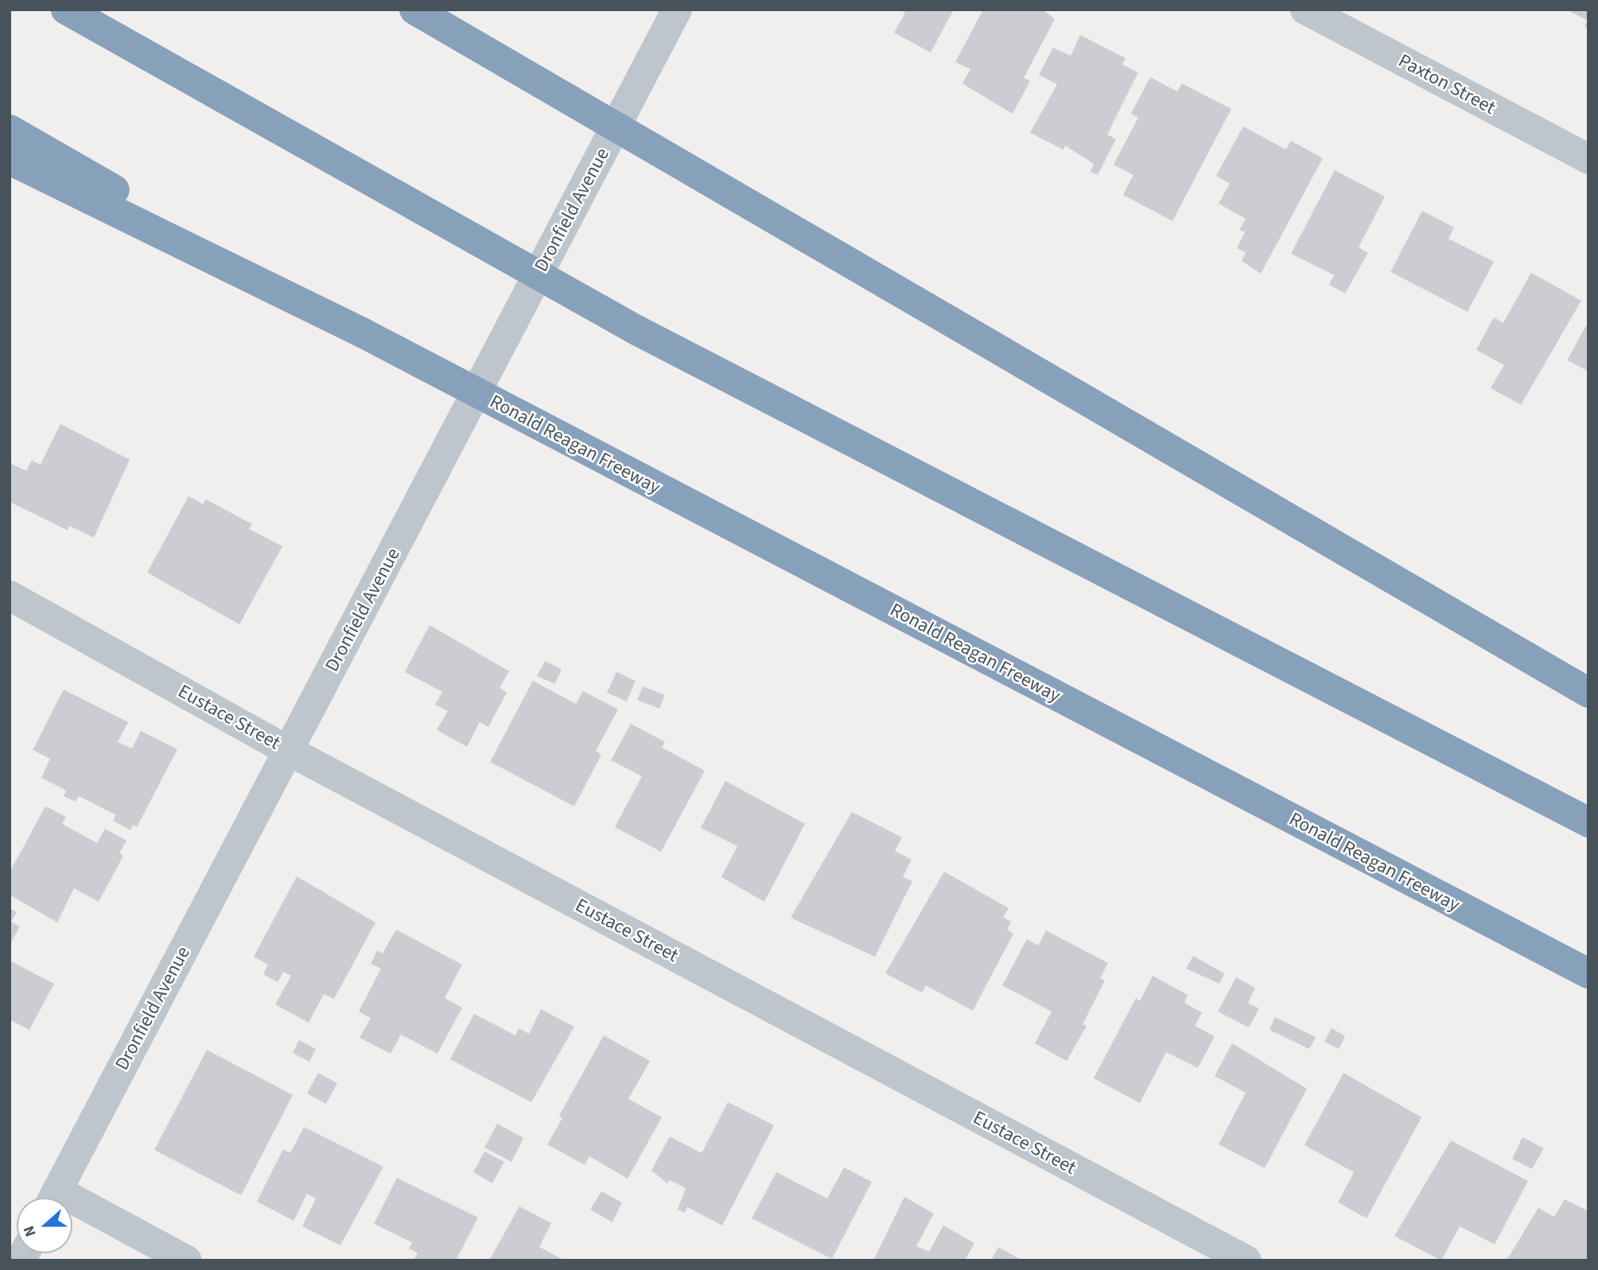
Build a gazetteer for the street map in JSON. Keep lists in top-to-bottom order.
{
  "streets": {
    "highway": ["Ronald Reagan Freeway"],
    "street": ["Paxton Street", "Dronfield Avenue", "Eustace Street"]
  },
  "crossings": [
    ["Dronfield Avenue", "Eustace Street"]
  ],
  "north": "left"
}
